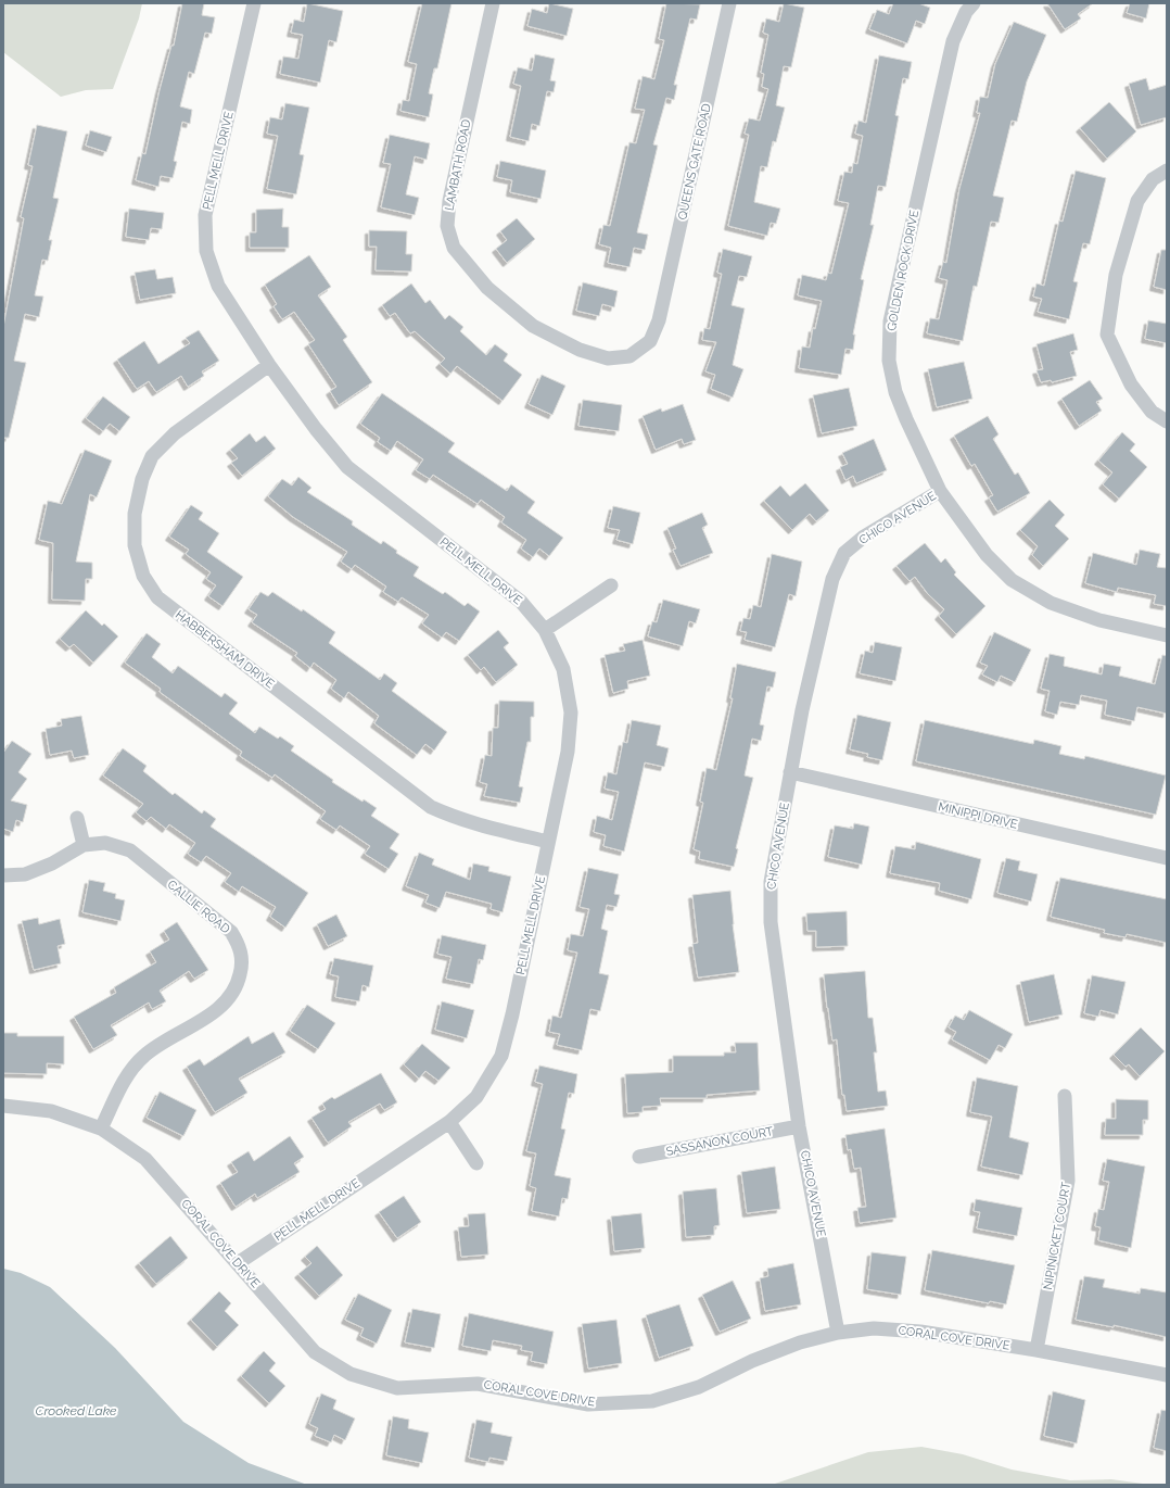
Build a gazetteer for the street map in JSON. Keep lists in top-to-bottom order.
{
  "streets": {
    "street": [
      "PELL MELL DRIVE",
      "QUEENS GATE ROAD",
      "LAMBATH ROAD",
      "GOLDEN ROCK DRIVE",
      "CHICO AVENUE",
      "HABBERSHAM DRIVE",
      "MINIPPI DRIVE",
      "CALLIE ROAD",
      "SASSANON COURT",
      "NIPINICKET COURT",
      "CORAL COVE DRIVE"
    ]
  },
  "crossings": [
    ["PELL MELL DRIVE", "HABBERSHAM DRIVE"],
    ["PELL MELL DRIVE", "CORAL COVE DRIVE"],
    ["QUEENS GATE ROAD", "LAMBATH ROAD"],
    ["GOLDEN ROCK DRIVE", "CHICO AVENUE"],
    ["CHICO AVENUE", "MINIPPI DRIVE"],
    ["CHICO AVENUE", "SASSANON COURT"],
    ["CHICO AVENUE", "CORAL COVE DRIVE"],
    ["CALLIE ROAD", "CORAL COVE DRIVE"],
    ["NIPINICKET COURT", "CORAL COVE DRIVE"]
  ],
  "water": ["Crooked Lake"]
}
